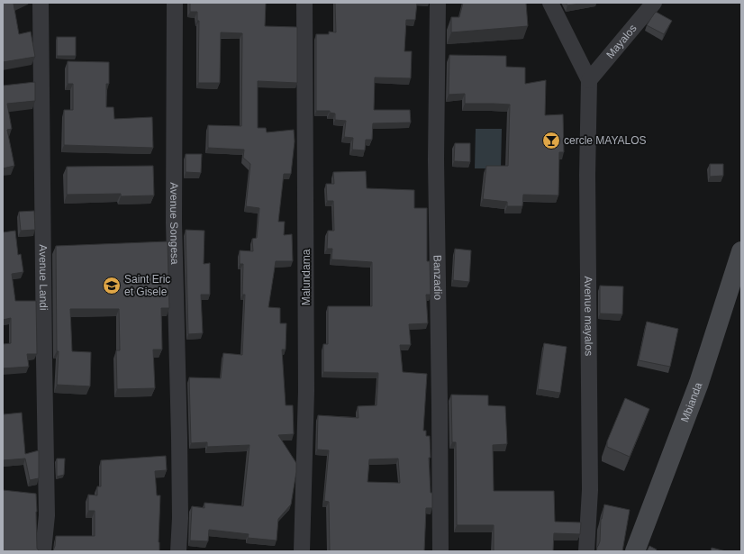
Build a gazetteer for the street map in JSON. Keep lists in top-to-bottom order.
{
  "streets": {
    "street": [
      "Mayalos",
      "Avenue Songesa",
      "Banzadio",
      "Avenue Landi",
      "Malundama",
      "Avenue mayalos",
      "Mbianda"
    ]
  },
  "crossings": [
    ["Mayalos", "Avenue mayalos"]
  ],
  "places": {
    "bar": ["cercle MAYALOS"],
    "school or university": ["Saint Eric et Gisele"]
  }
}
